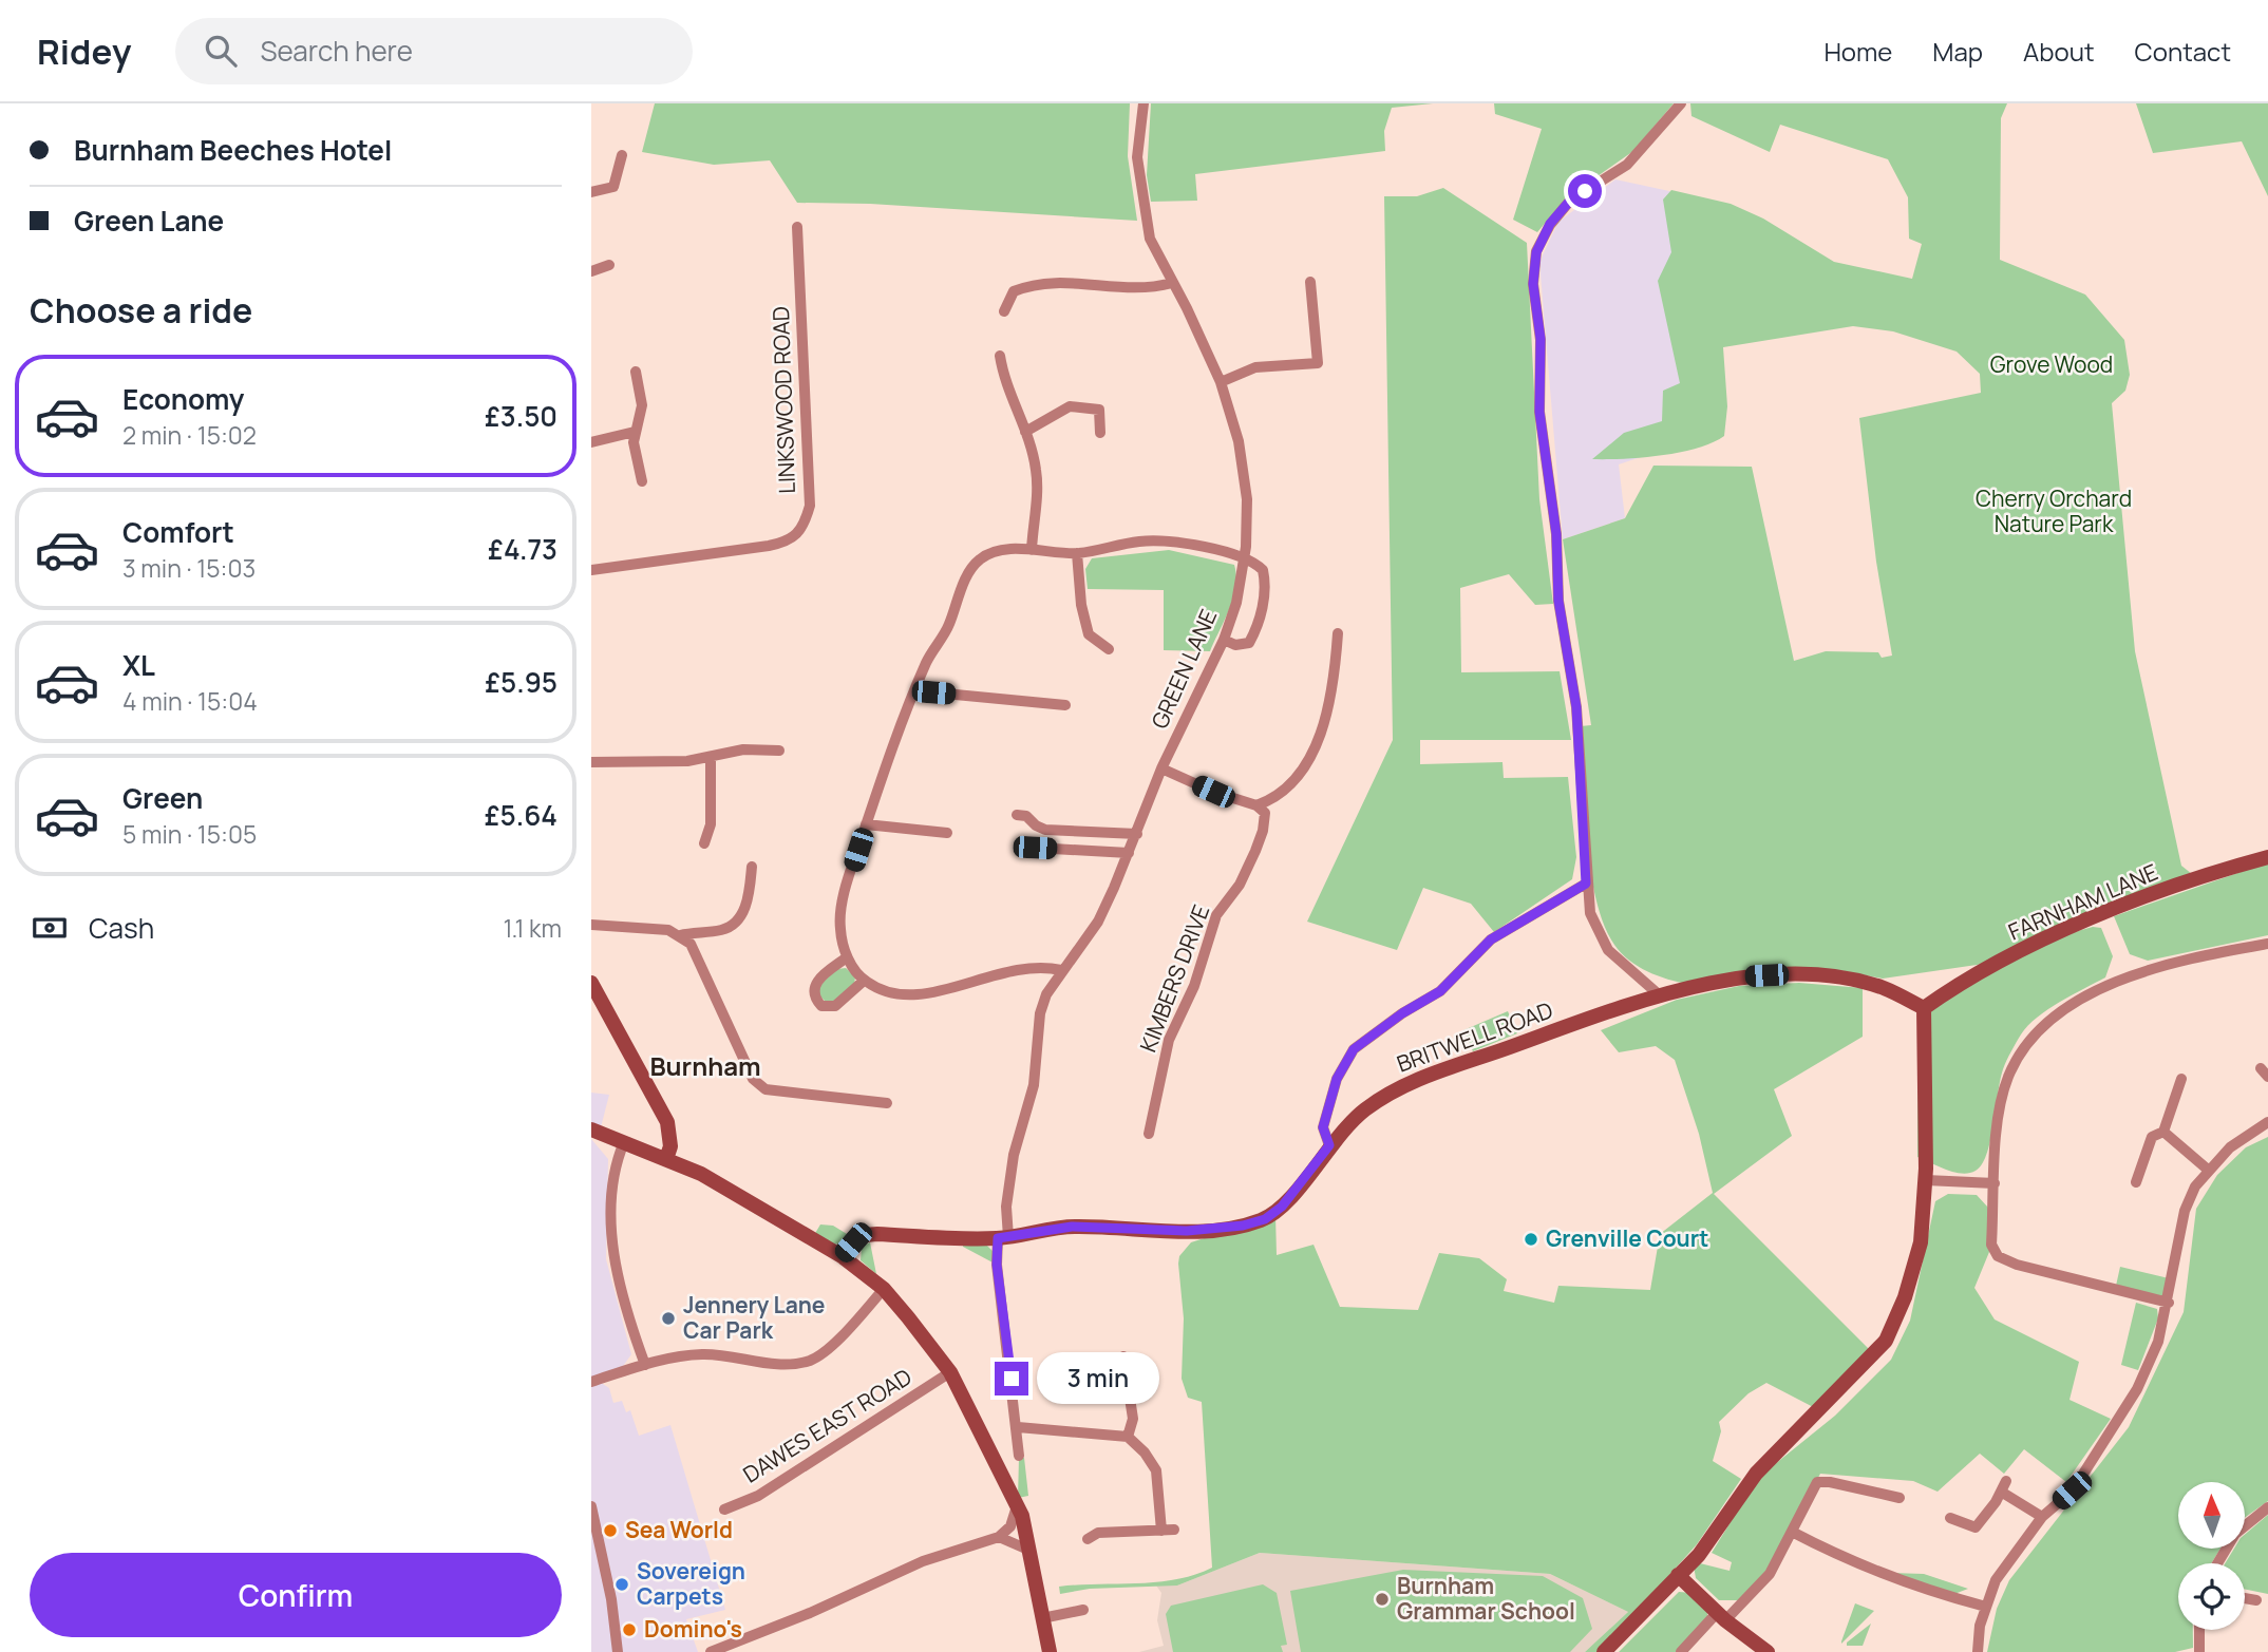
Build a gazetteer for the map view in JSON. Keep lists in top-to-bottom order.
{
  "streets": {
    "street": [
      "LINKSWOOD ROAD",
      "GREEN LANE",
      "FARNHAM LANE",
      "KIMBERS DRIVE",
      "BRITWELL ROAD",
      "DAWES EAST ROAD"
    ]
  },
  "crossings": [
    ["GREEN LANE", "BRITWELL ROAD"],
    ["FARNHAM LANE", "BRITWELL ROAD"]
  ],
  "districts": ["Burnham"],
  "parks": ["Grove Wood", "Cherry Orchard Nature Park"],
  "places": [
    "Grenville Court",
    "Jennery Lane Car Park",
    "Sea World",
    "Sovereign Carpets",
    "Burnham Grammar School",
    "Domino's"
  ],
  "north": "top",
  "page": {
    "header": "Ridey",
    "search": "Search here",
    "nav": [
      "Home",
      "Map",
      "About",
      "Contact"
    ],
    "banner": ["Burnham Beeches Hotel", "Green Lane"],
    "heading": "Choose a ride",
    "list": [
      {
        "name": "Economy",
        "note": "2 min · 15:02",
        "value": "£3.50"
      },
      {
        "name": "Comfort",
        "note": "3 min · 15:03",
        "value": "£4.73"
      },
      {
        "name": "XL",
        "note": "4 min · 15:04",
        "value": "£5.95"
      },
      {
        "name": "Green",
        "note": "5 min · 15:05",
        "value": "£5.64"
      }
    ],
    "pay": ["Cash", "1.1 km"],
    "bubble": "3 min",
    "buttons": "Confirm"
  }
}
